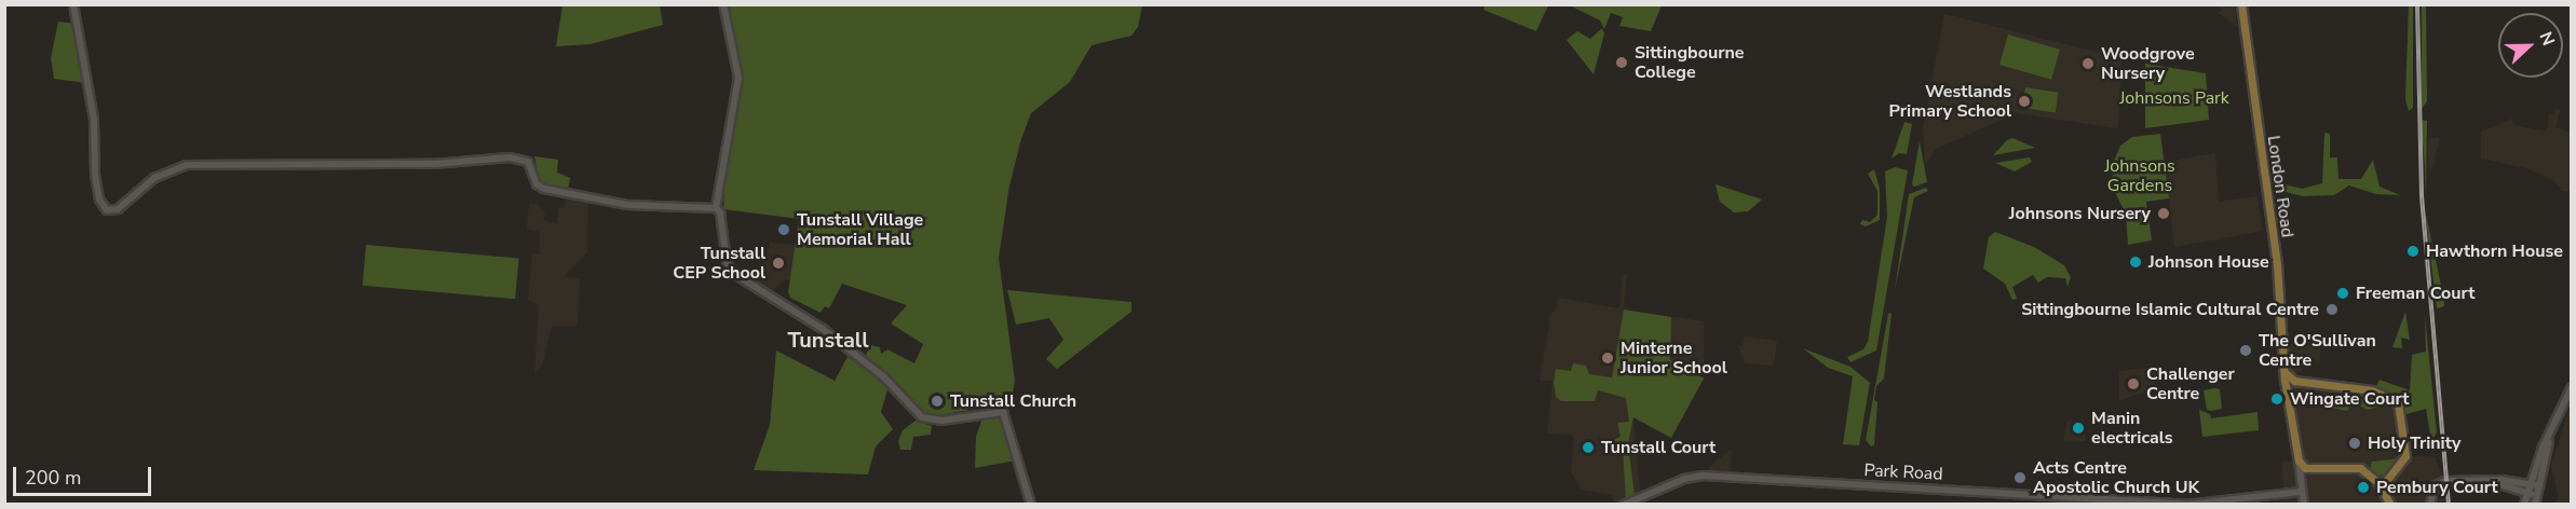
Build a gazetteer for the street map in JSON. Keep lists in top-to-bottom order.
{
  "streets": {
    "main road": ["London Road"],
    "street": ["Park Road"]
  },
  "districts": ["Tunstall"],
  "parks": ["Johnsons Park", "Johnsons Gardens"],
  "places": [
    "Sittingbourne College",
    "Woodgrove Nursery",
    "Westlands Primary School",
    "Johnsons Nursery",
    "Tunstall Village Memorial Hall",
    "Hawthorn House",
    "Johnson House",
    "Tunstall CEP School",
    "Freeman Court",
    "Sittingbourne Islamic Cultural Centre",
    "The O'Sullivan Centre",
    "Minterne Junior School",
    "Challenger Centre",
    "Wingate Court",
    "Tunstall Church",
    "Manin electricals",
    "Holy Trinity",
    "Tunstall Court",
    "Acts Centre Apostolic Church UK",
    "Pembury Court"
  ],
  "scale_bar": "200 m",
  "north": "right"
}
